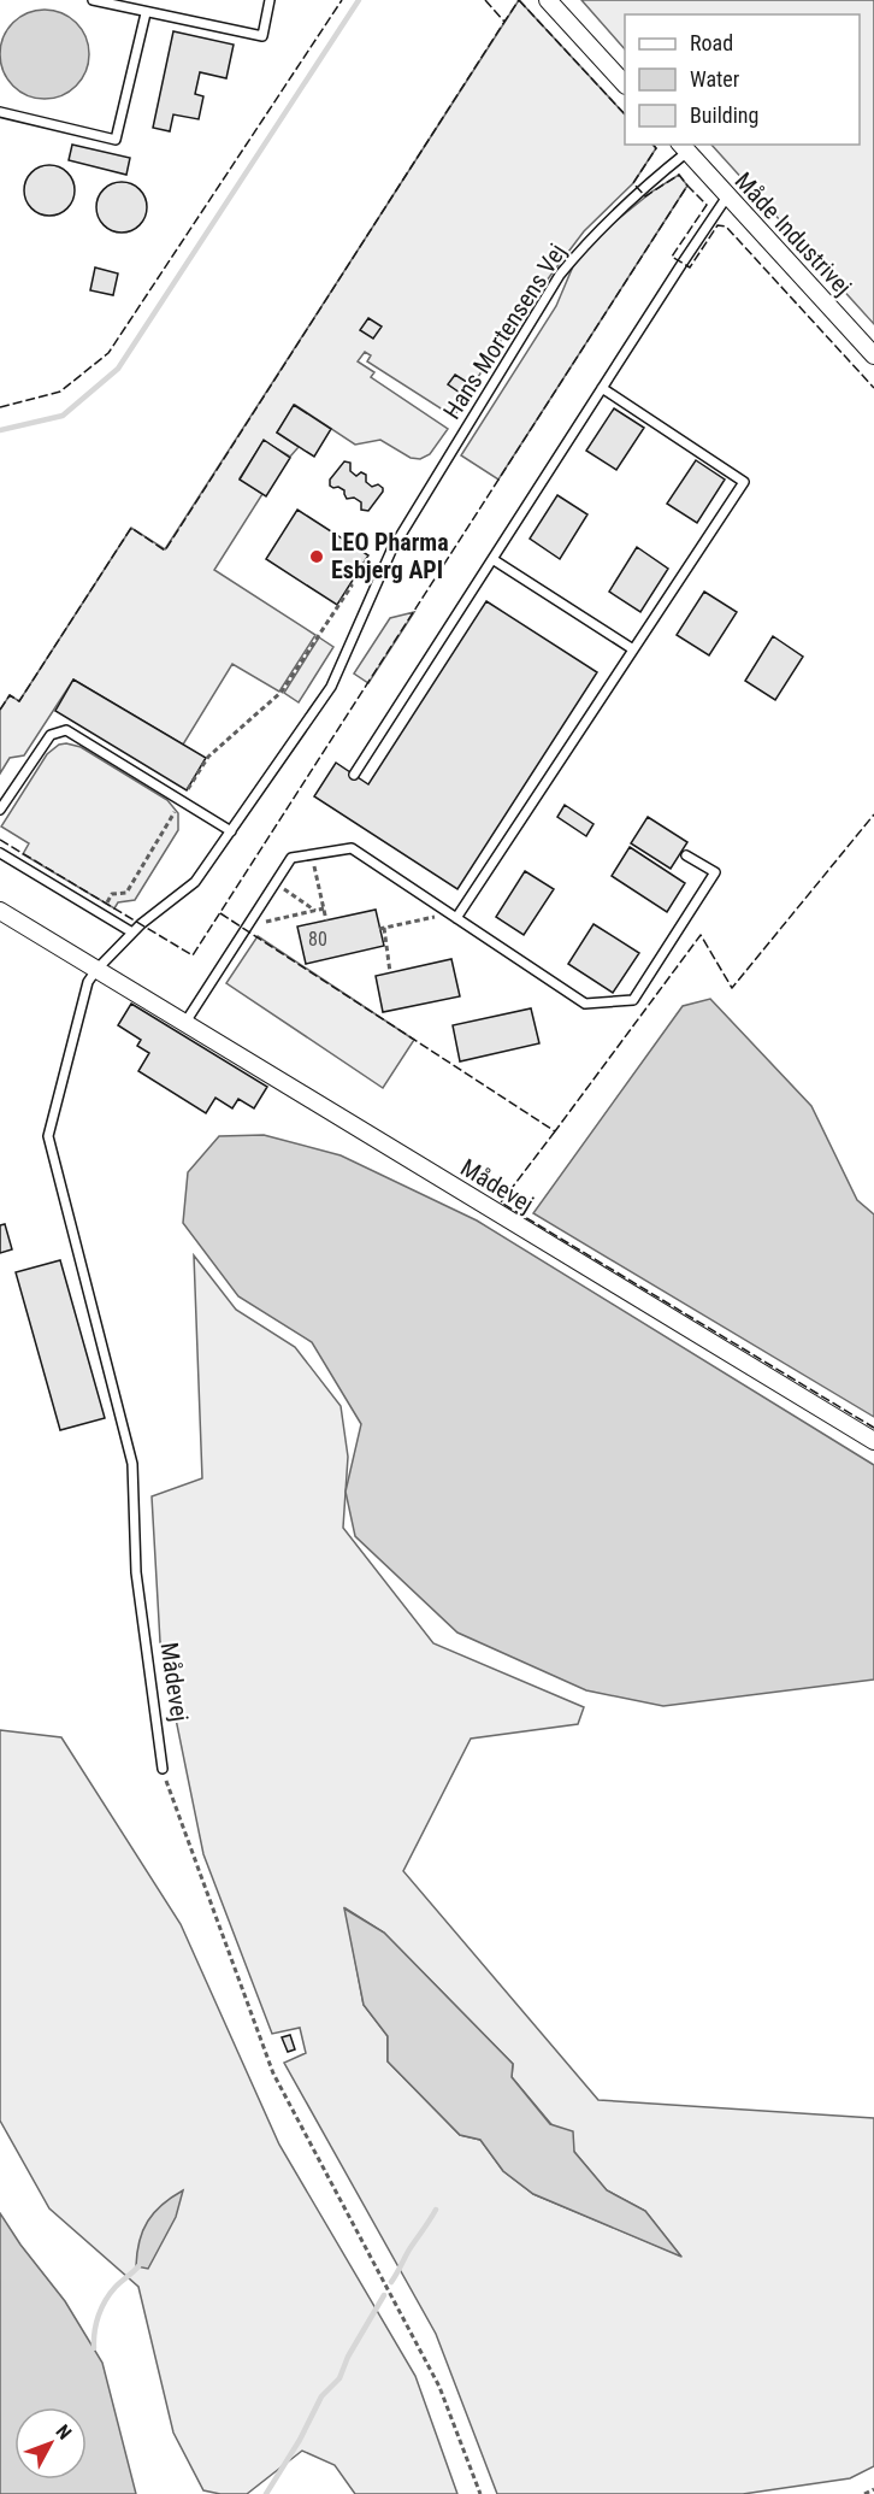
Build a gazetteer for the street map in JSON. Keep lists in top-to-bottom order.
{
  "streets": {
    "street": ["Måde Industrivej", "Mådevej"],
    "lane": ["Hans Mortensens Vej"]
  },
  "crossings": [
    ["Måde Industrivej", "Hans Mortensens Vej"],
    ["Hans Mortensens Vej", "Mådevej"]
  ],
  "places": ["LEO Pharma Esbjerg API"],
  "house_numbers": ["80"],
  "legend": ["Road", "Water", "Building"],
  "north": "top right"
}
